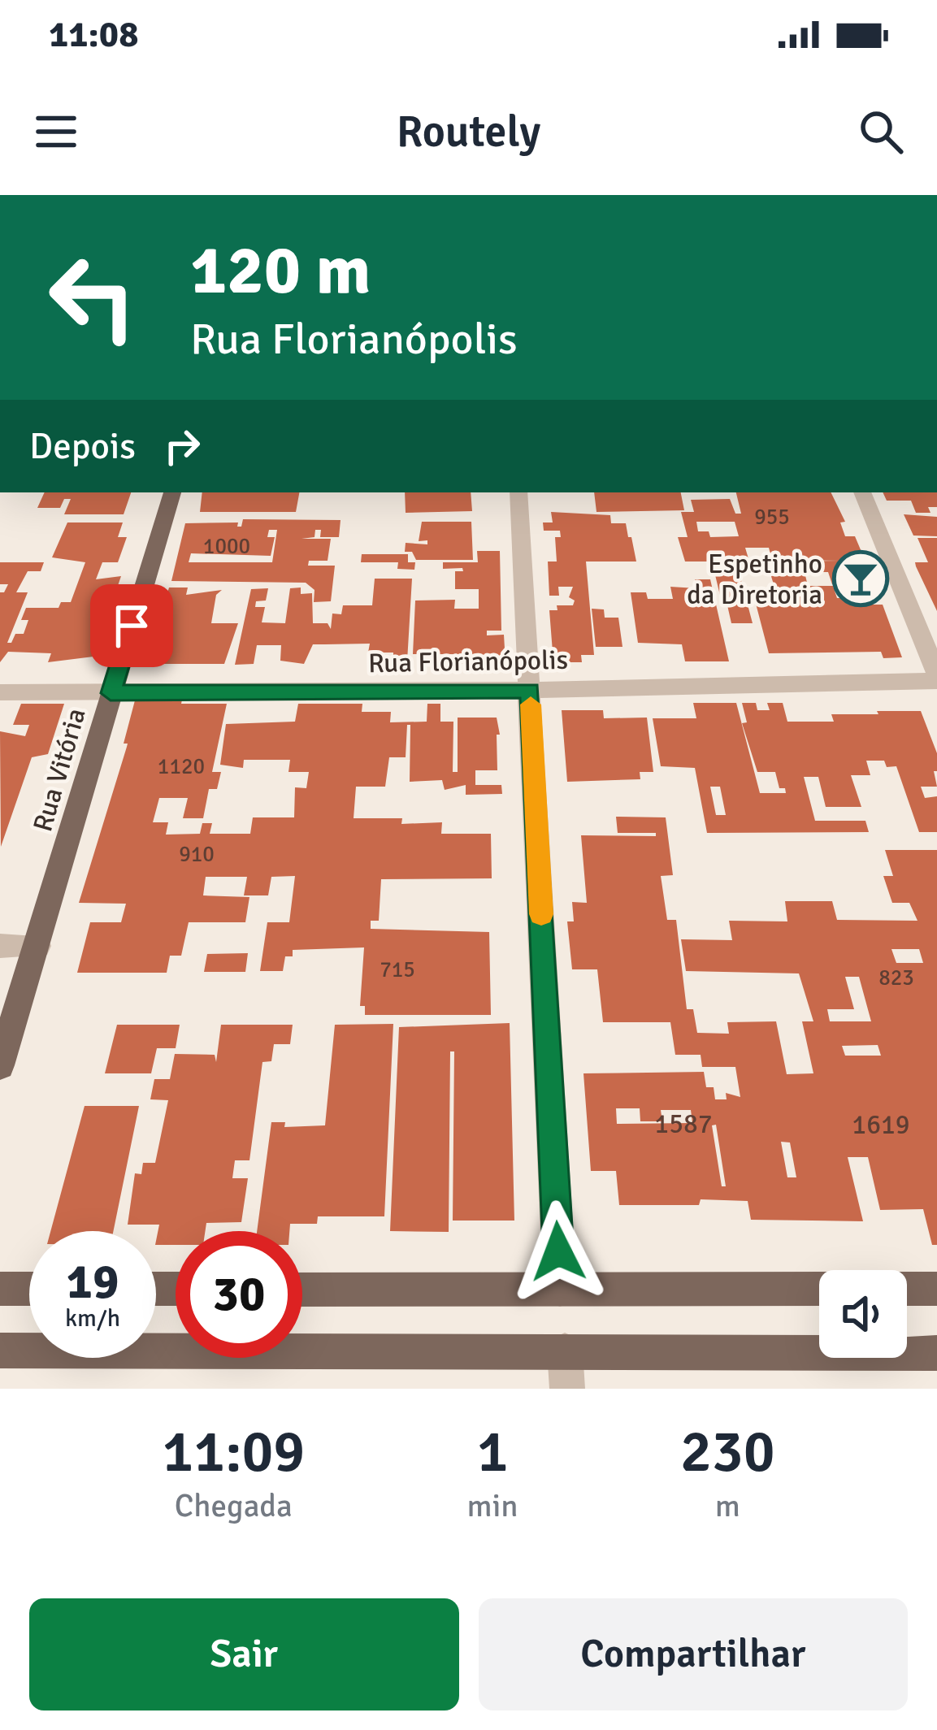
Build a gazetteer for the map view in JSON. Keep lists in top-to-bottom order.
{
  "streets": {
    "main road": ["Rua Vitória"],
    "street": ["Rua Florianópolis"]
  },
  "crossings": [
    ["Rua Florianópolis", "Rua Vitória"]
  ],
  "places": {
    "bar": ["Espetinho da Diretoria"]
  },
  "house_numbers": [
    "955",
    "1000",
    "1120",
    "910",
    "715",
    "823",
    "1587",
    "1619"
  ],
  "page": {
    "status": "11:08",
    "header": "Routely",
    "turn": ["120 m", "Rua Florianópolis"],
    "then": "Depois",
    "speed": "19 km/h",
    "limit": "30",
    "eta": [
      "11:09",
      "Chegada",
      "1",
      "min",
      "230",
      "m"
    ],
    "buttons": ["Sair", "Compartilhar"]
  }
}
